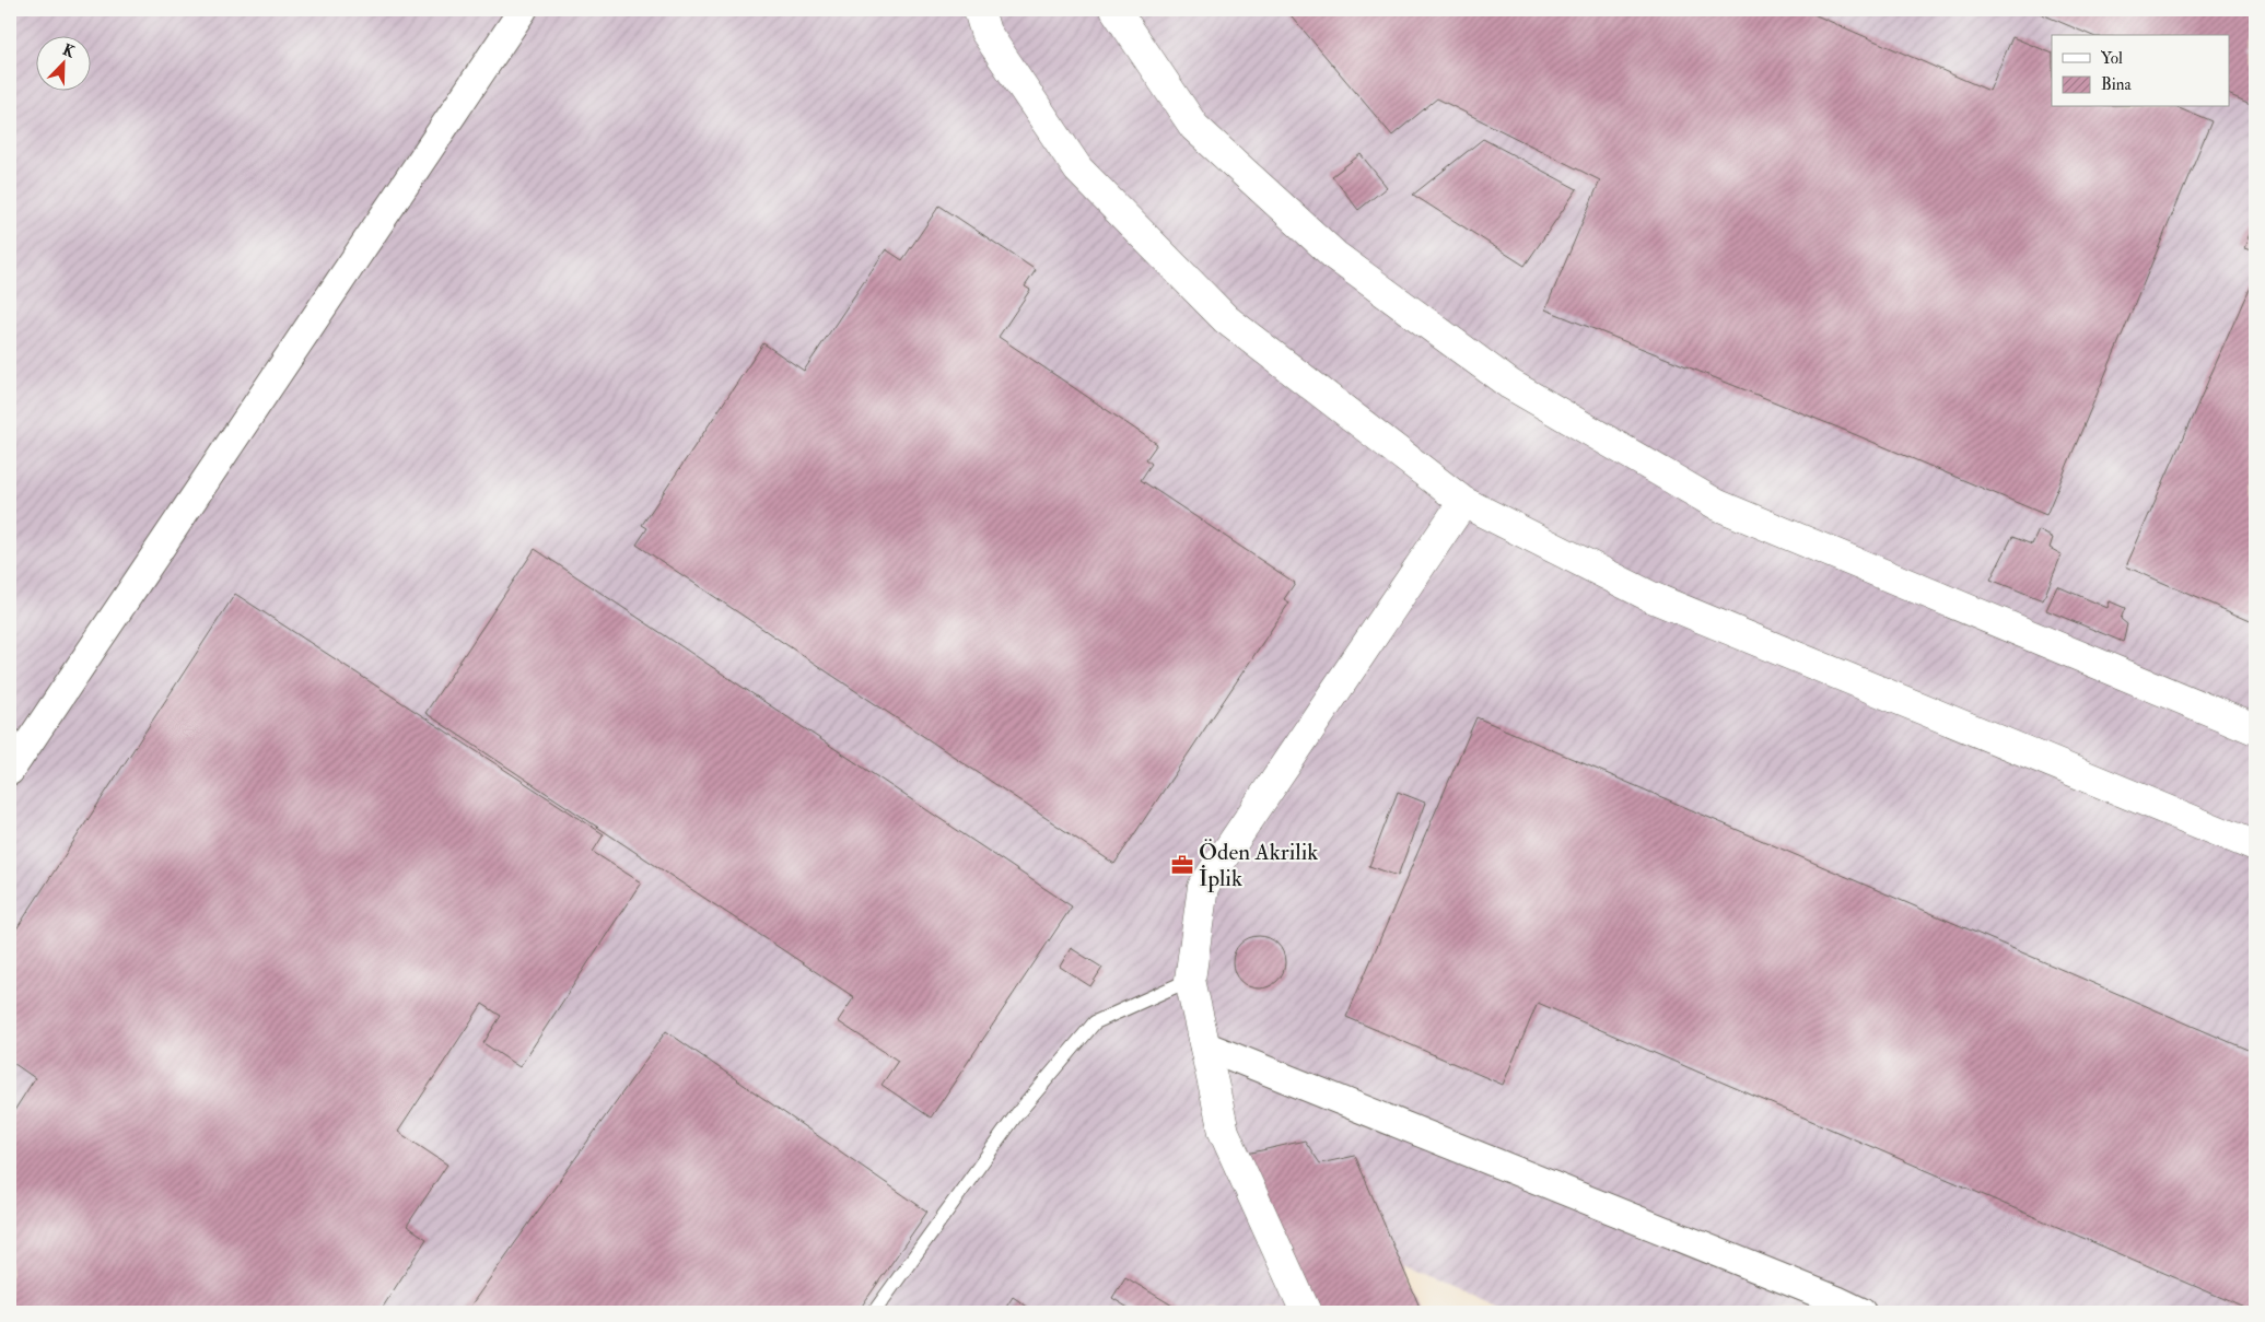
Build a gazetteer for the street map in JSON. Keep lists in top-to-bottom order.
{
  "places": {
    "office": ["Öden Akrilik İplik"]
  },
  "legend": ["Yol", "Bina"],
  "north": "top right"
}
